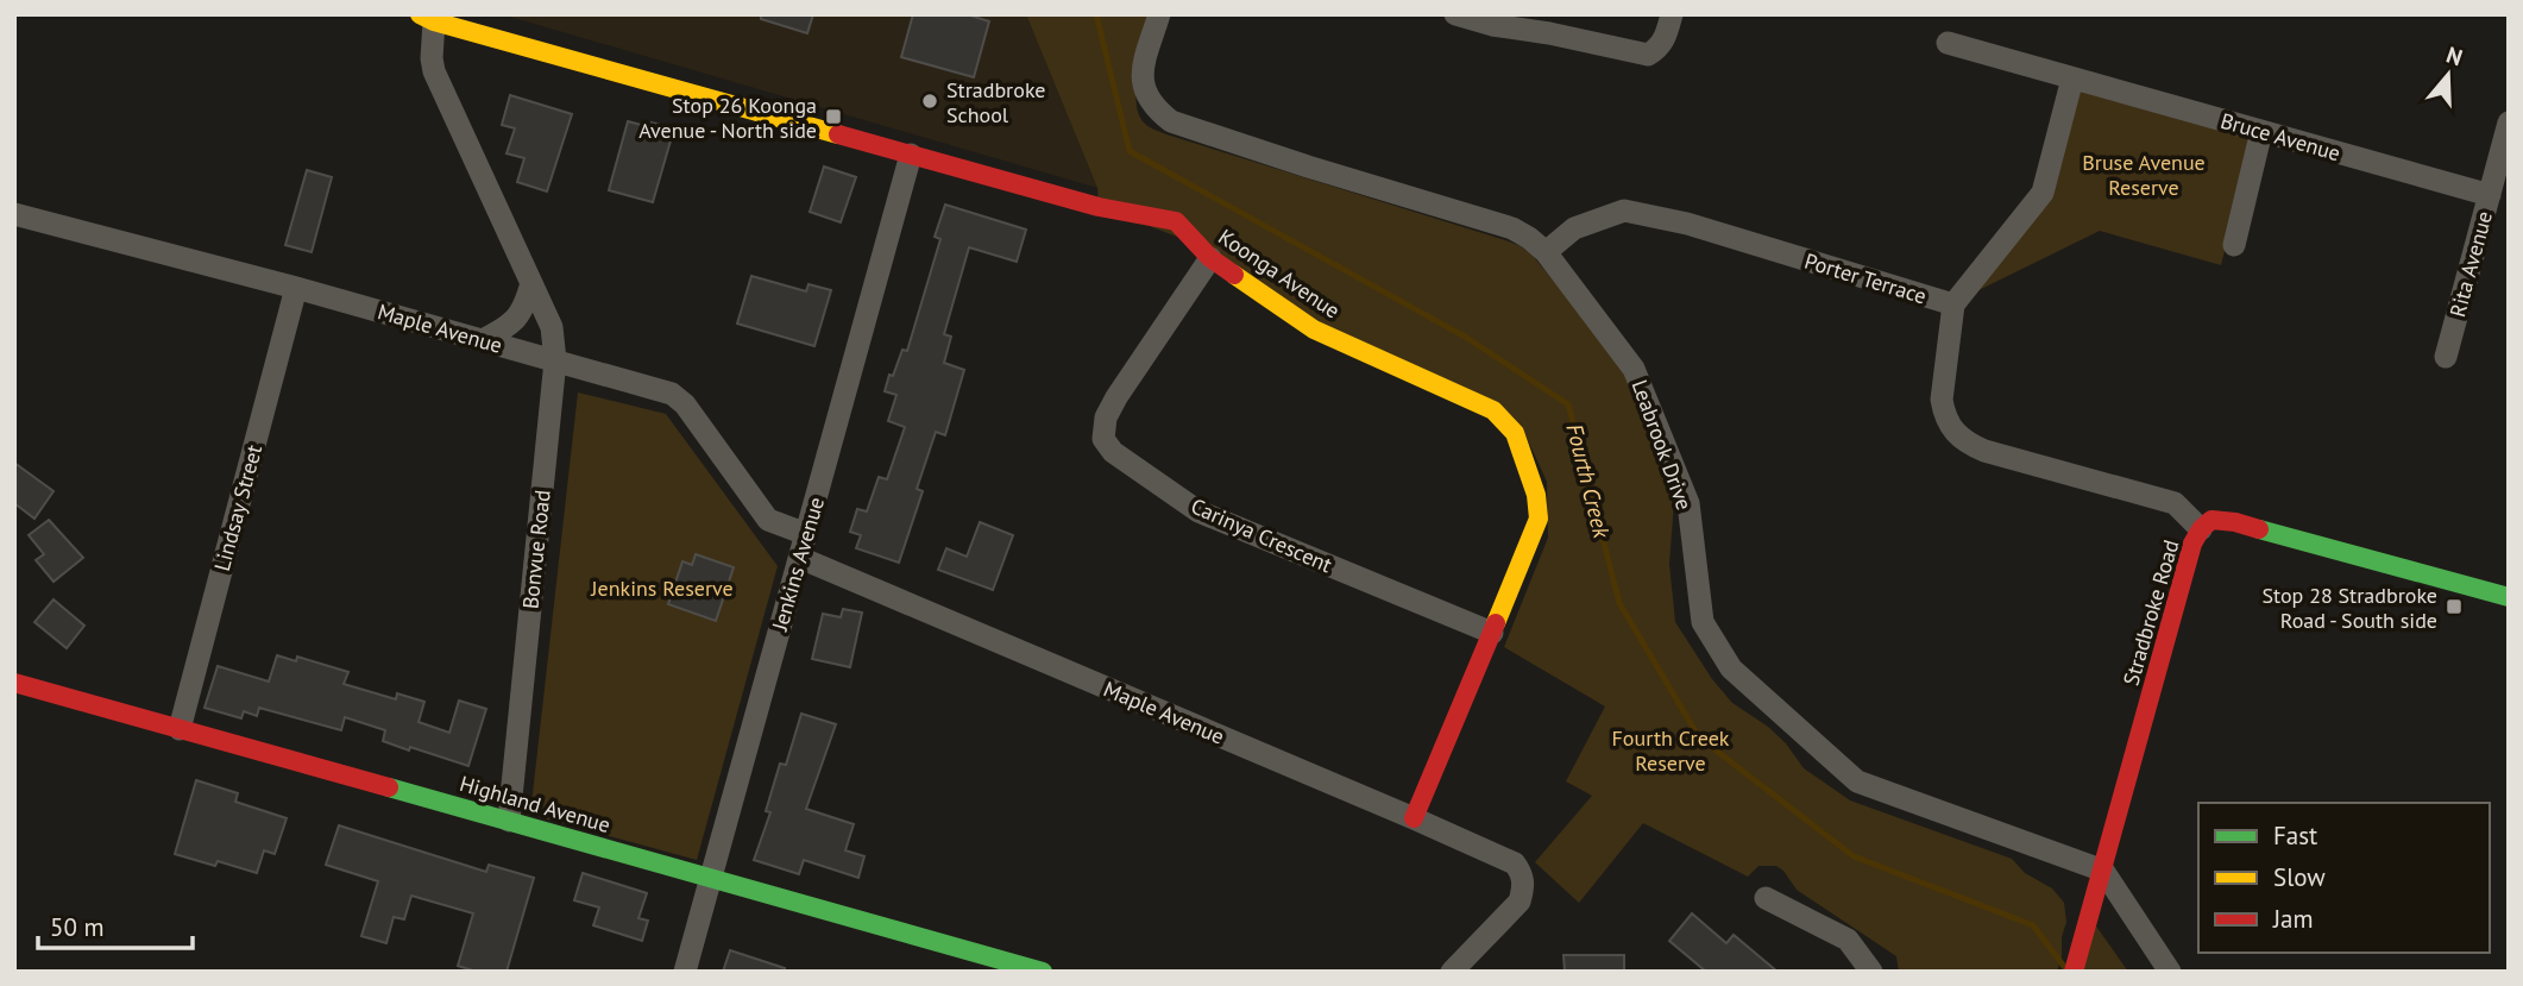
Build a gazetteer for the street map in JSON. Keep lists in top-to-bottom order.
{
  "streets": {
    "street": [
      "Bruce Avenue",
      "Rita Avenue",
      "Koonga Avenue",
      "Porter Terrace",
      "Maple Avenue",
      "Leabrook Drive",
      "Lindsay Street",
      "Carinya Crescent",
      "Bonvue Road",
      "Jenkins Avenue",
      "Stradbroke Road",
      "Highland Avenue"
    ]
  },
  "crossings": [
    ["Bruce Avenue", "Rita Avenue"],
    ["Koonga Avenue", "Maple Avenue"],
    ["Koonga Avenue", "Carinya Crescent"],
    ["Koonga Avenue", "Bonvue Road"],
    ["Koonga Avenue", "Jenkins Avenue"],
    ["Porter Terrace", "Leabrook Drive"],
    ["Porter Terrace", "Stradbroke Road"],
    ["Maple Avenue", "Lindsay Street"],
    ["Maple Avenue", "Bonvue Road"],
    ["Maple Avenue", "Jenkins Avenue"],
    ["Leabrook Drive", "Stradbroke Road"],
    ["Lindsay Street", "Highland Avenue"],
    ["Bonvue Road", "Highland Avenue"],
    ["Jenkins Avenue", "Highland Avenue"]
  ],
  "water": ["Fourth Creek"],
  "parks": ["Bruse Avenue Reserve", "Jenkins Reserve", "Fourth Creek Reserve"],
  "places": {
    "other": ["Stradbroke School"],
    "transit": ["Stop 26 Koonga Avenue - North side", "Stop 28 Stradbroke Road - South side"]
  },
  "legend": ["Fast", "Slow", "Jam"],
  "scale_bar": "50 m",
  "north": "top"
}
